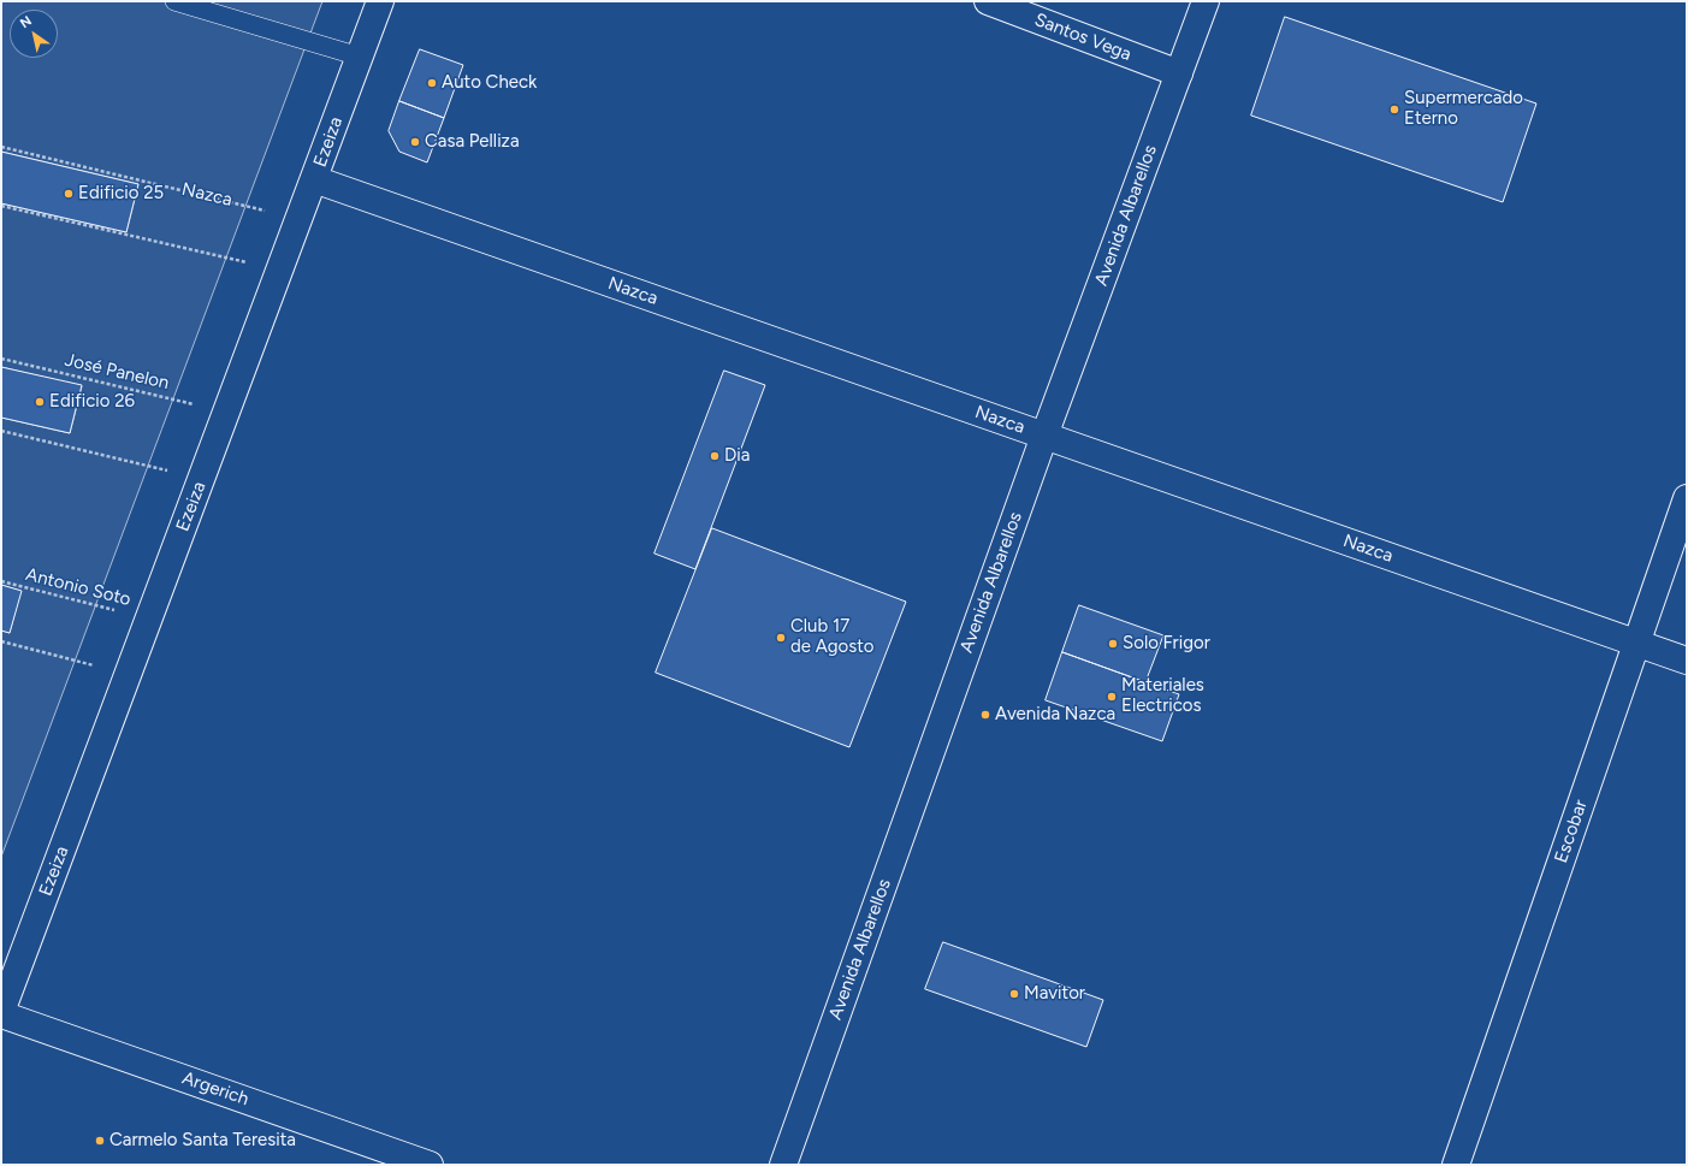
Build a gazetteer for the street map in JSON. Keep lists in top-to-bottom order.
{
  "streets": {
    "street": [
      "Santos Vega",
      "Ezeiza",
      "Nazca",
      "Avenida Albarellos",
      "Escobar",
      "Argerich"
    ],
    "path": ["José Panelon", "Antonio Soto"]
  },
  "crossings": [
    ["Santos Vega", "Avenida Albarellos"],
    ["Ezeiza", "Nazca"],
    ["Ezeiza", "José Panelon"],
    ["Ezeiza", "Antonio Soto"],
    ["Ezeiza", "Argerich"],
    ["Nazca", "Avenida Albarellos"],
    ["Nazca", "Escobar"]
  ],
  "places": [
    "Auto Check",
    "Supermercado Eterno",
    "Casa Pelliza",
    "Edificio 25",
    "Edificio 26",
    "Dia",
    "Club 17 de Agosto",
    "Solo Frigor",
    "Materiales Electricos",
    "Avenida Nazca",
    "Mavitor",
    "Carmelo Santa Teresita"
  ],
  "north": "top left"
}
